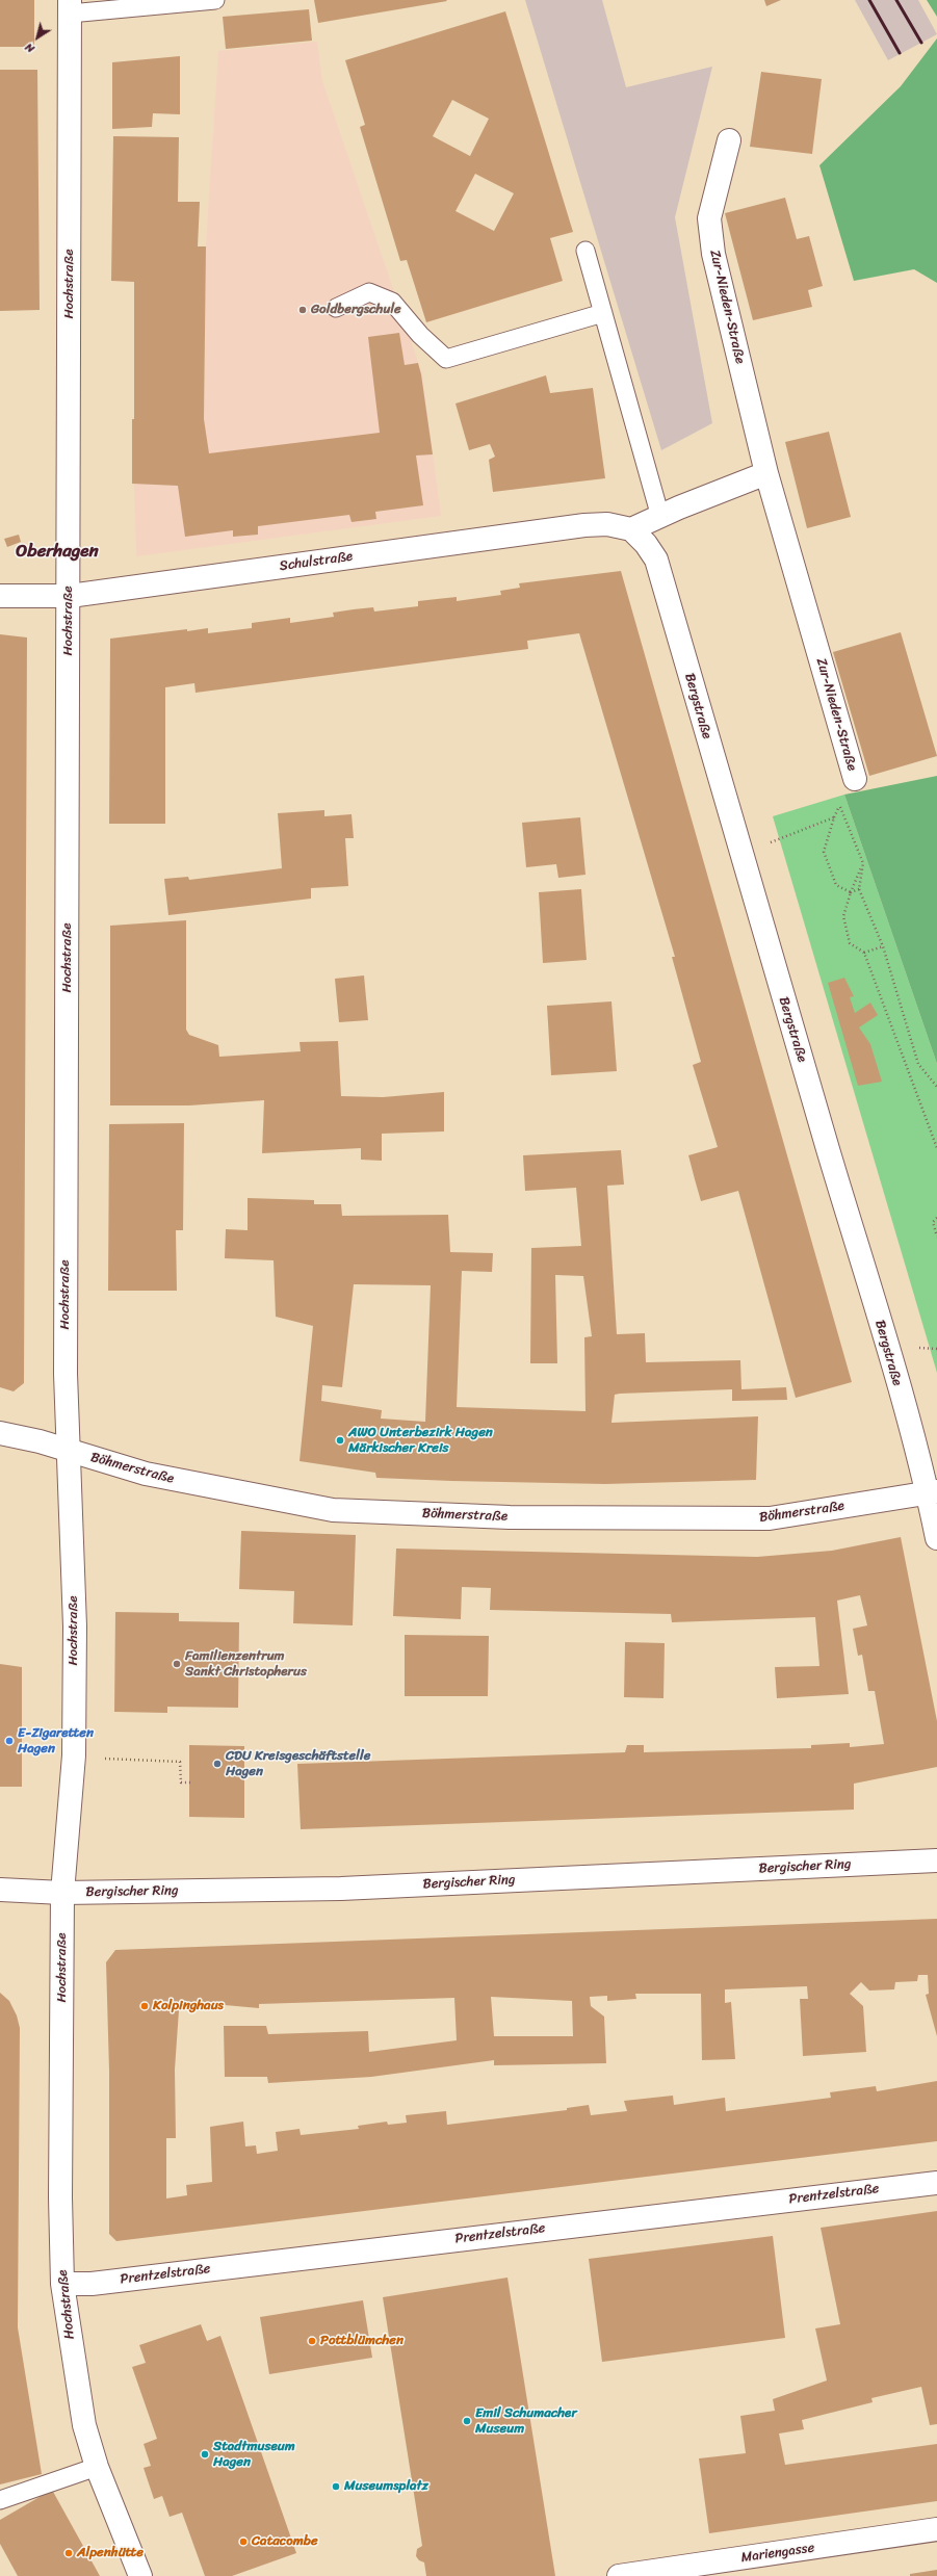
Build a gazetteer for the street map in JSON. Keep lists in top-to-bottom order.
{
  "streets": {
    "street": [
      "Hochstraße",
      "Zur-Nieden-Straße",
      "Schulstraße",
      "Bergstraße",
      "Böhmerstraße",
      "Bergischer Ring",
      "Prentzelstraße",
      "Mariengasse"
    ]
  },
  "crossings": [
    ["Hochstraße", "Schulstraße"],
    ["Hochstraße", "Böhmerstraße"],
    ["Hochstraße", "Bergischer Ring"],
    ["Hochstraße", "Prentzelstraße"],
    ["Schulstraße", "Bergstraße"],
    ["Bergstraße", "Böhmerstraße"]
  ],
  "districts": ["Oberhagen"],
  "places": [
    "Goldbergschule",
    "AWO Unterbezirk Hagen Märkischer Kreis",
    "Familienzentrum Sankt Christopherus",
    "E-Zigaretten Hagen",
    "CDU Kreisgeschäftstelle Hagen",
    "Kolpinghaus",
    "Pottblümchen",
    "Emil Schumacher Museum",
    "Stadtmuseum Hagen",
    "Museumsplatz",
    "Catacombe",
    "Alpenhütte"
  ],
  "north": "bottom left"
}
